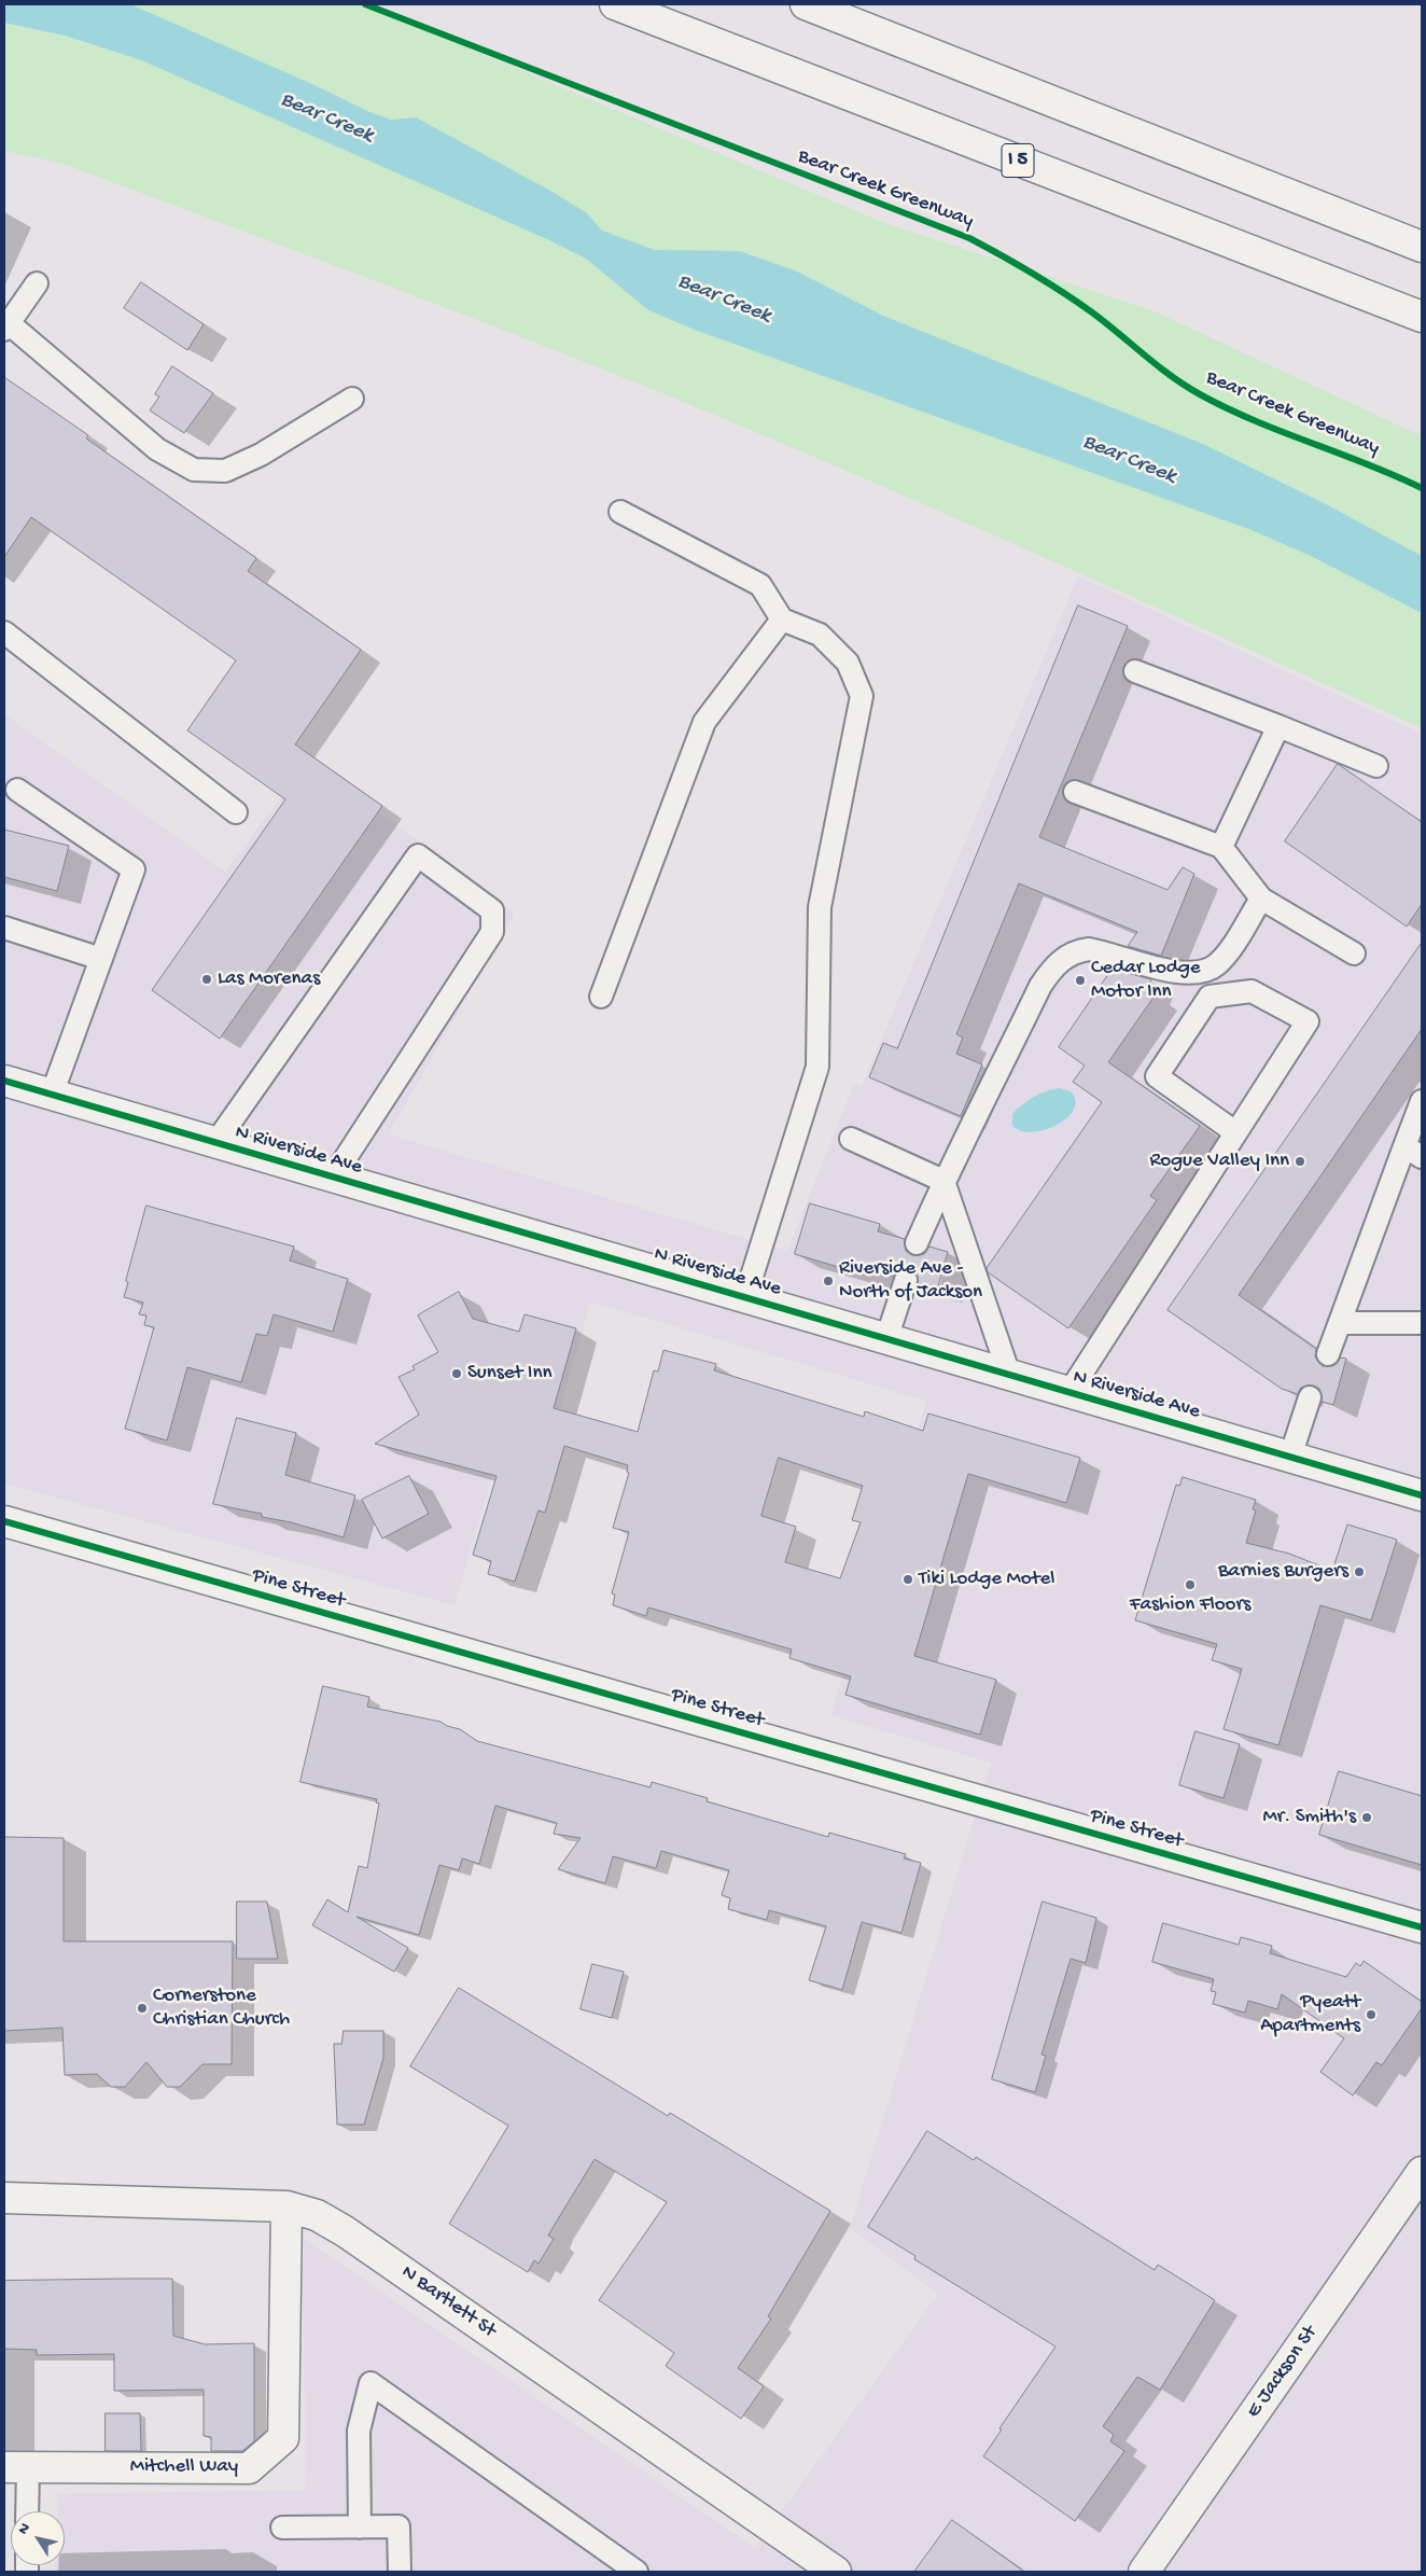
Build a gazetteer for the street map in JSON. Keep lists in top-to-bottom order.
{
  "streets": {
    "main road": [
      "I 5",
      "N Riverside Ave",
      "Pine Street",
      "N Bartlett St",
      "E Jackson St",
      "Mitchell Way"
    ],
    "cycle path": ["Bear Creek Greenway"]
  },
  "crossings": [
    ["N Bartlett St", "Mitchell Way"]
  ],
  "water": ["Bear Creek"],
  "places": [
    "Las Morenas",
    "Cedar Lodge Motor Inn",
    "Rogue Valley Inn",
    "Riverside Ave - North of Jackson",
    "Sunset Inn",
    "Barnies Burgers",
    "Tiki Lodge Motel",
    "Fashion Floors",
    "Mr. Smith's",
    "Cornerstone Christian Church",
    "Pyeatt Apartments"
  ],
  "north": "top left"
}
